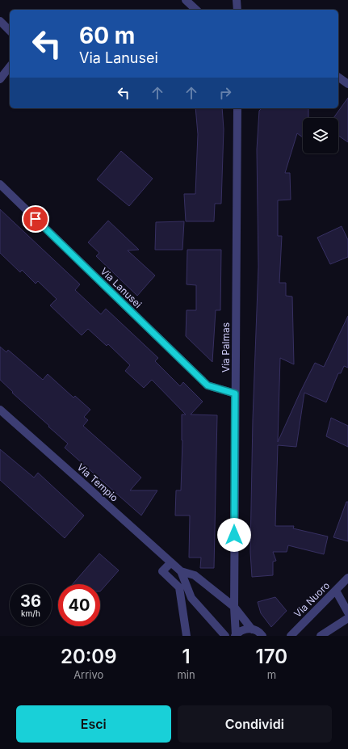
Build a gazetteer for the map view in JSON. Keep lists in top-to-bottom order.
{
  "streets": {
    "street": [
      "Via Lanusei",
      "Via Palmas",
      "Via Tempio",
      "Via Nuoro"
    ]
  },
  "crossings": [
    ["Via Lanusei", "Via Palmas"],
    ["Via Palmas", "Via Tempio"]
  ],
  "page": {
    "turn": ["60 m", "Via Lanusei"],
    "speed": "36 km/h",
    "limit": "40",
    "eta": [
      "20:09",
      "Arrivo",
      "1",
      "min",
      "170",
      "m"
    ],
    "buttons": ["Esci", "Condividi"]
  }
}
